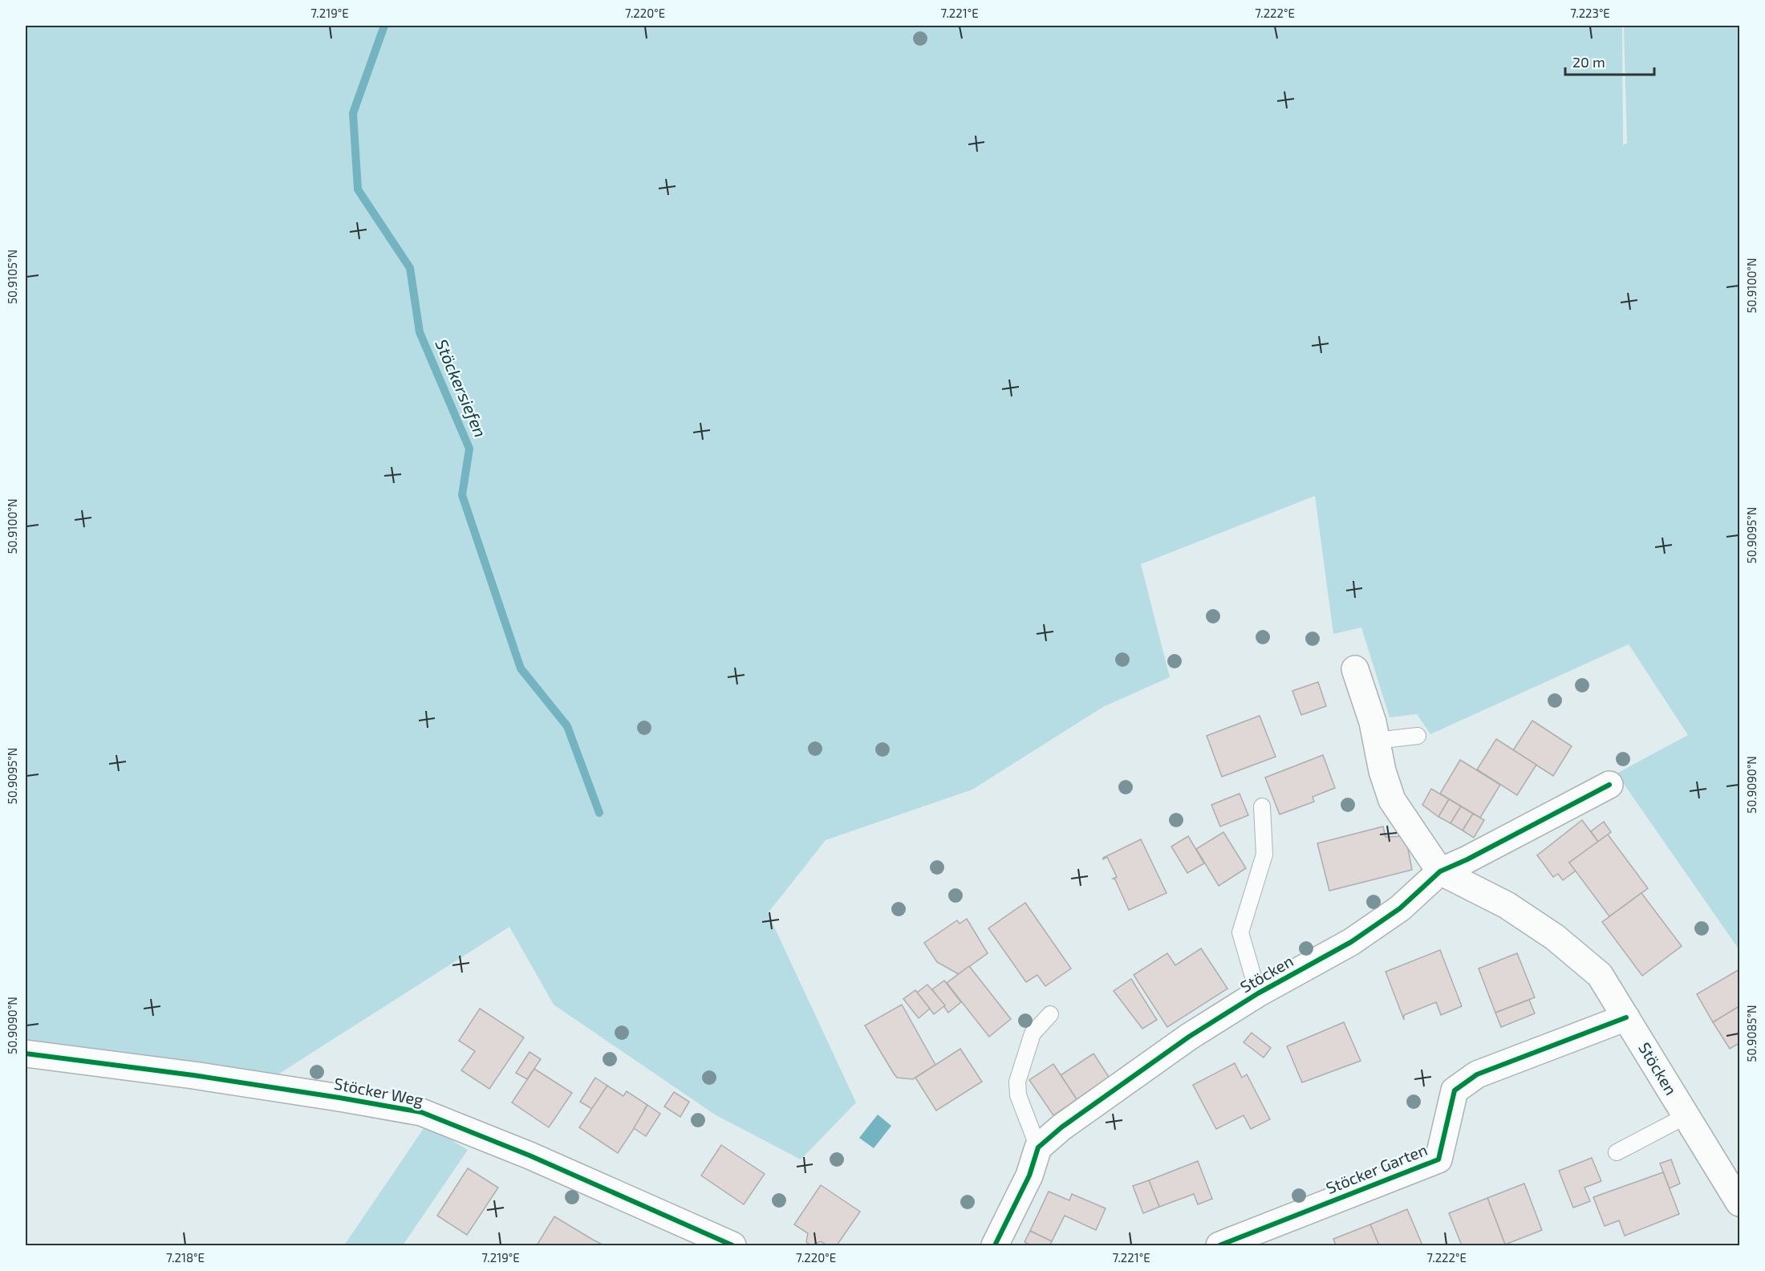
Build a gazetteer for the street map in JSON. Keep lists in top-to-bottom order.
{
  "streets": {
    "street": ["Stöcken", "Stöcker Weg", "Stöcker Garten"]
  },
  "crossings": [
    ["Stöcken", "Stöcker Garten"]
  ],
  "water": ["Stöckersiefen"],
  "scale_bar": "20 m",
  "coordinates": [
    "7.219°E",
    "7.220°E",
    "7.221°E",
    "7.222°E",
    "7.223°E",
    "50.9105°N",
    "50.9100°N",
    "50.9095°N",
    "50.9090°N",
    "50.9085°N",
    "7.218°E"
  ]
}
